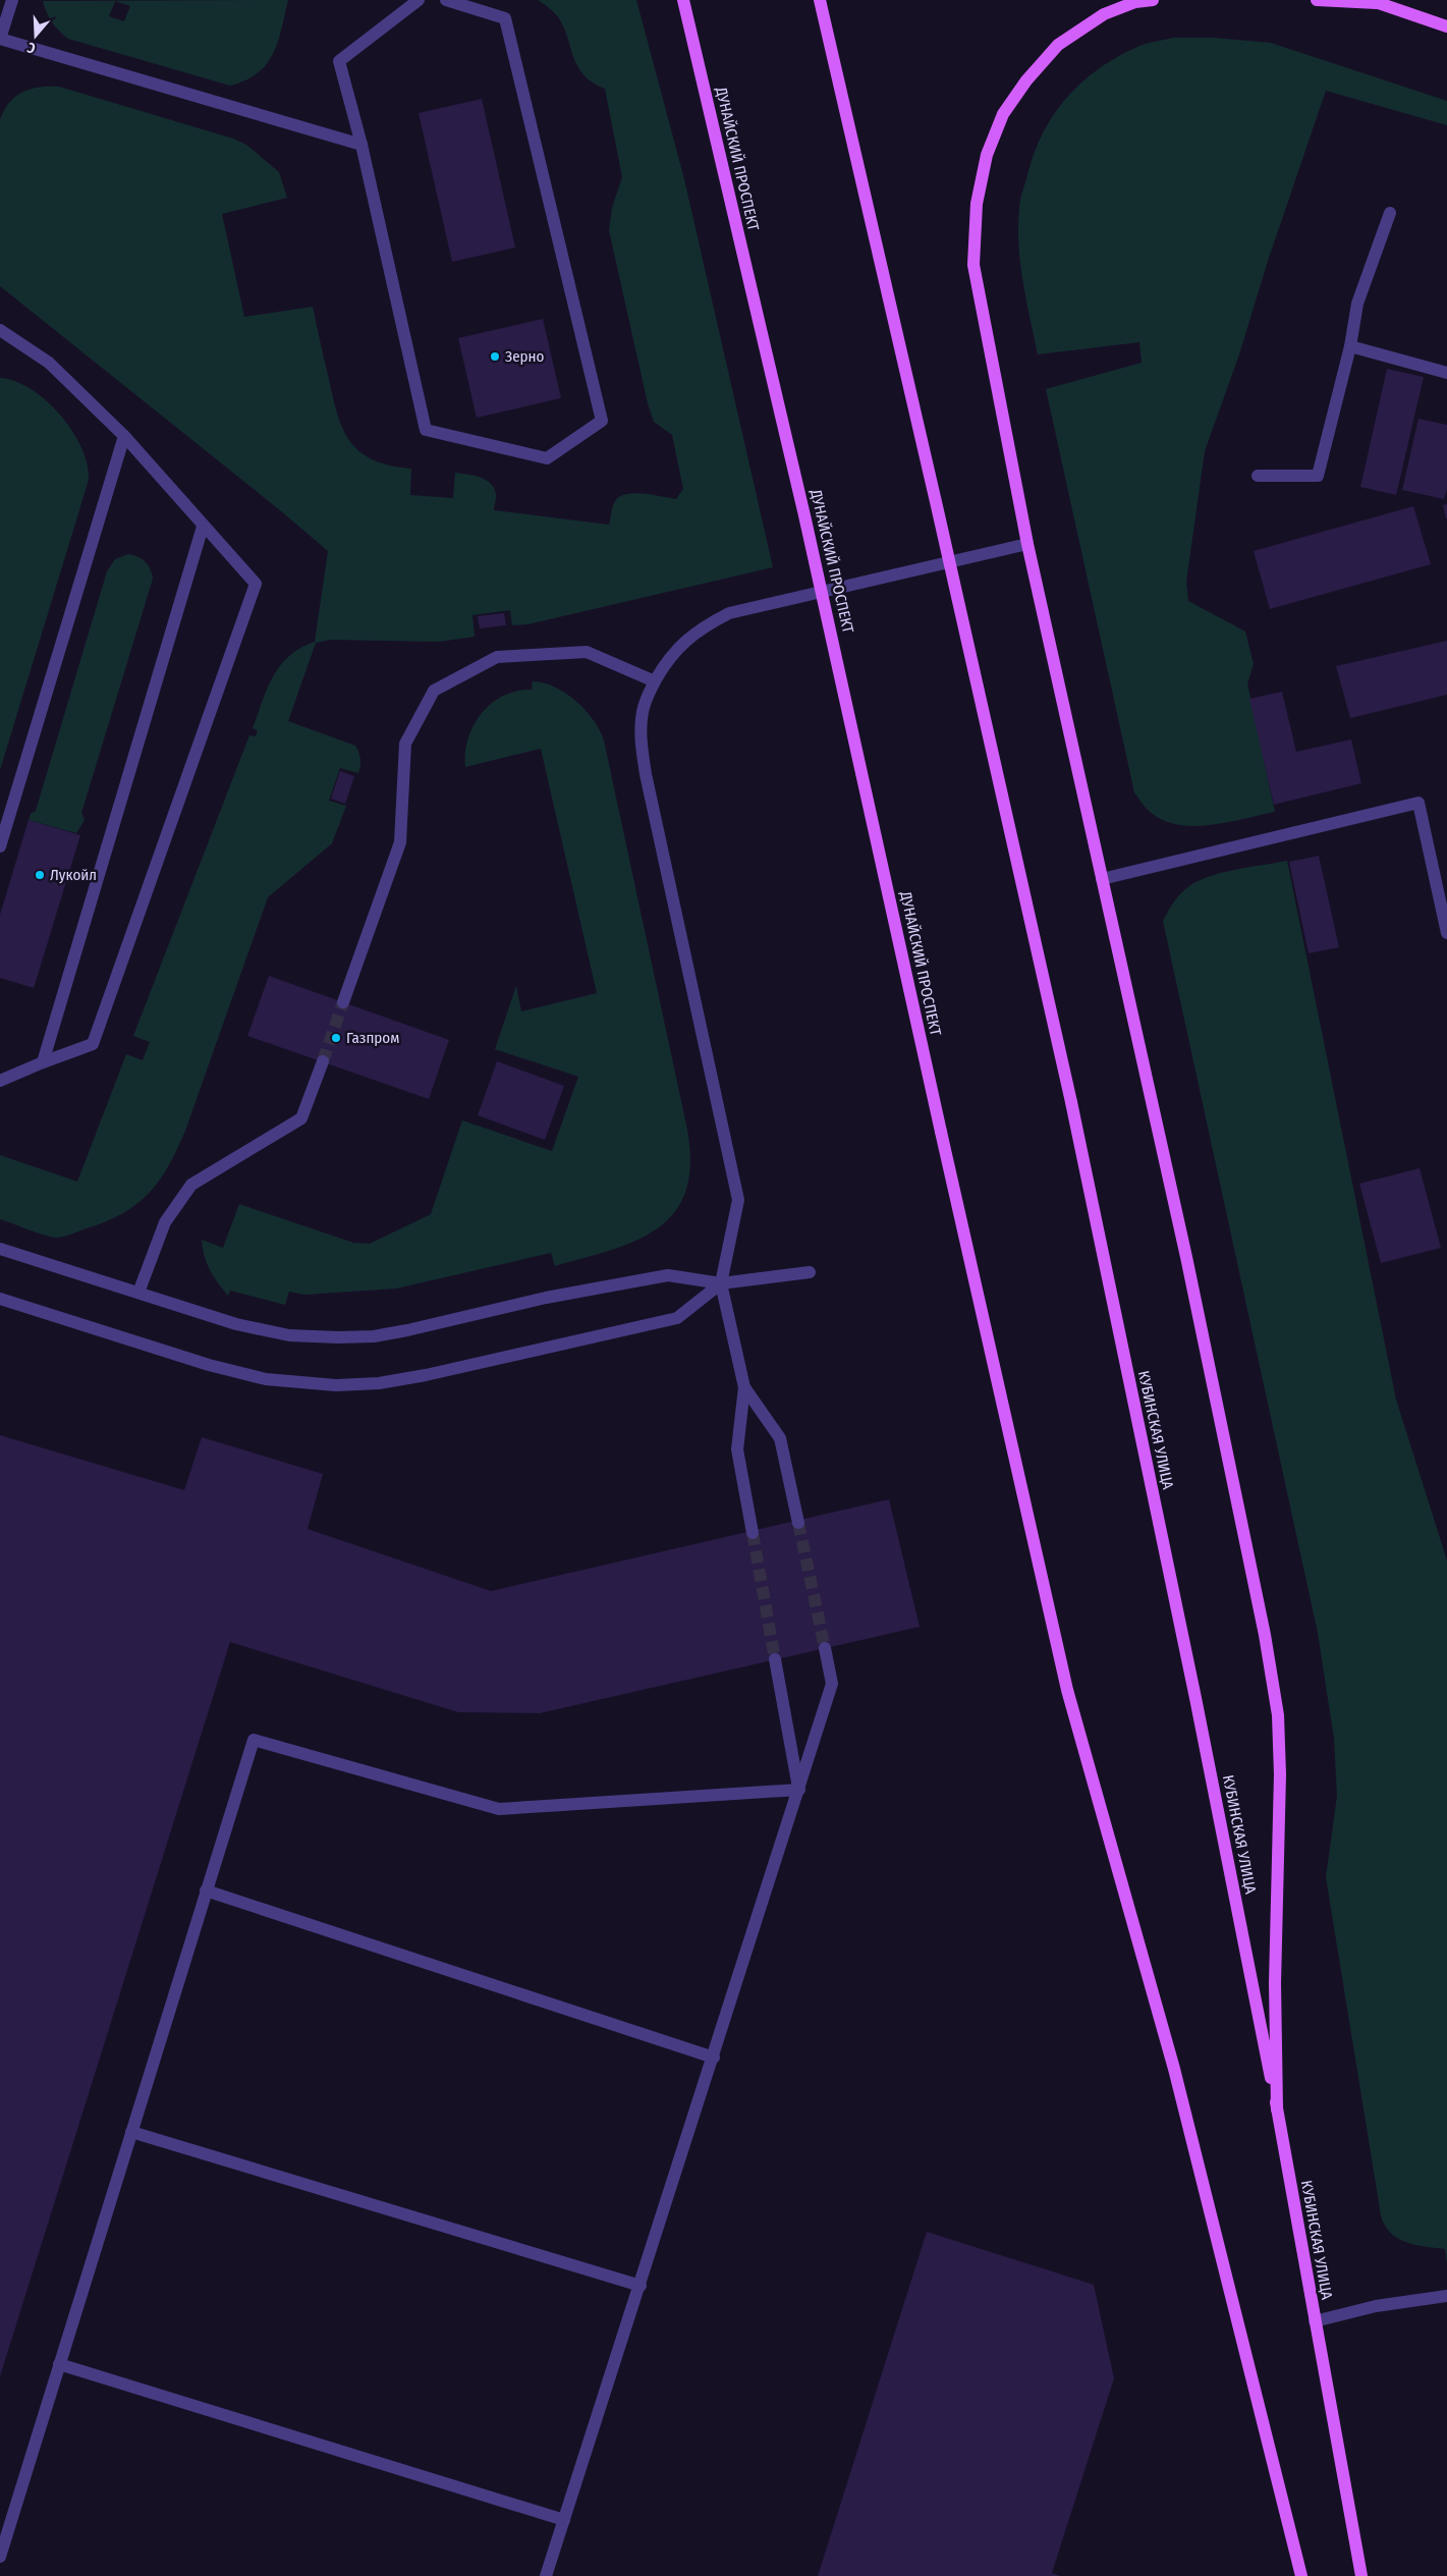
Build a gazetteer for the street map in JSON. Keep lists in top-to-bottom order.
{
  "streets": {
    "main road": ["ДУНАЙСКИЙ ПРОСПЕКТ", "КУБИНСКАЯ УЛИЦА"]
  },
  "places": ["Зерно", "Лукойл", "Газпром"],
  "north": "bottom"
}
